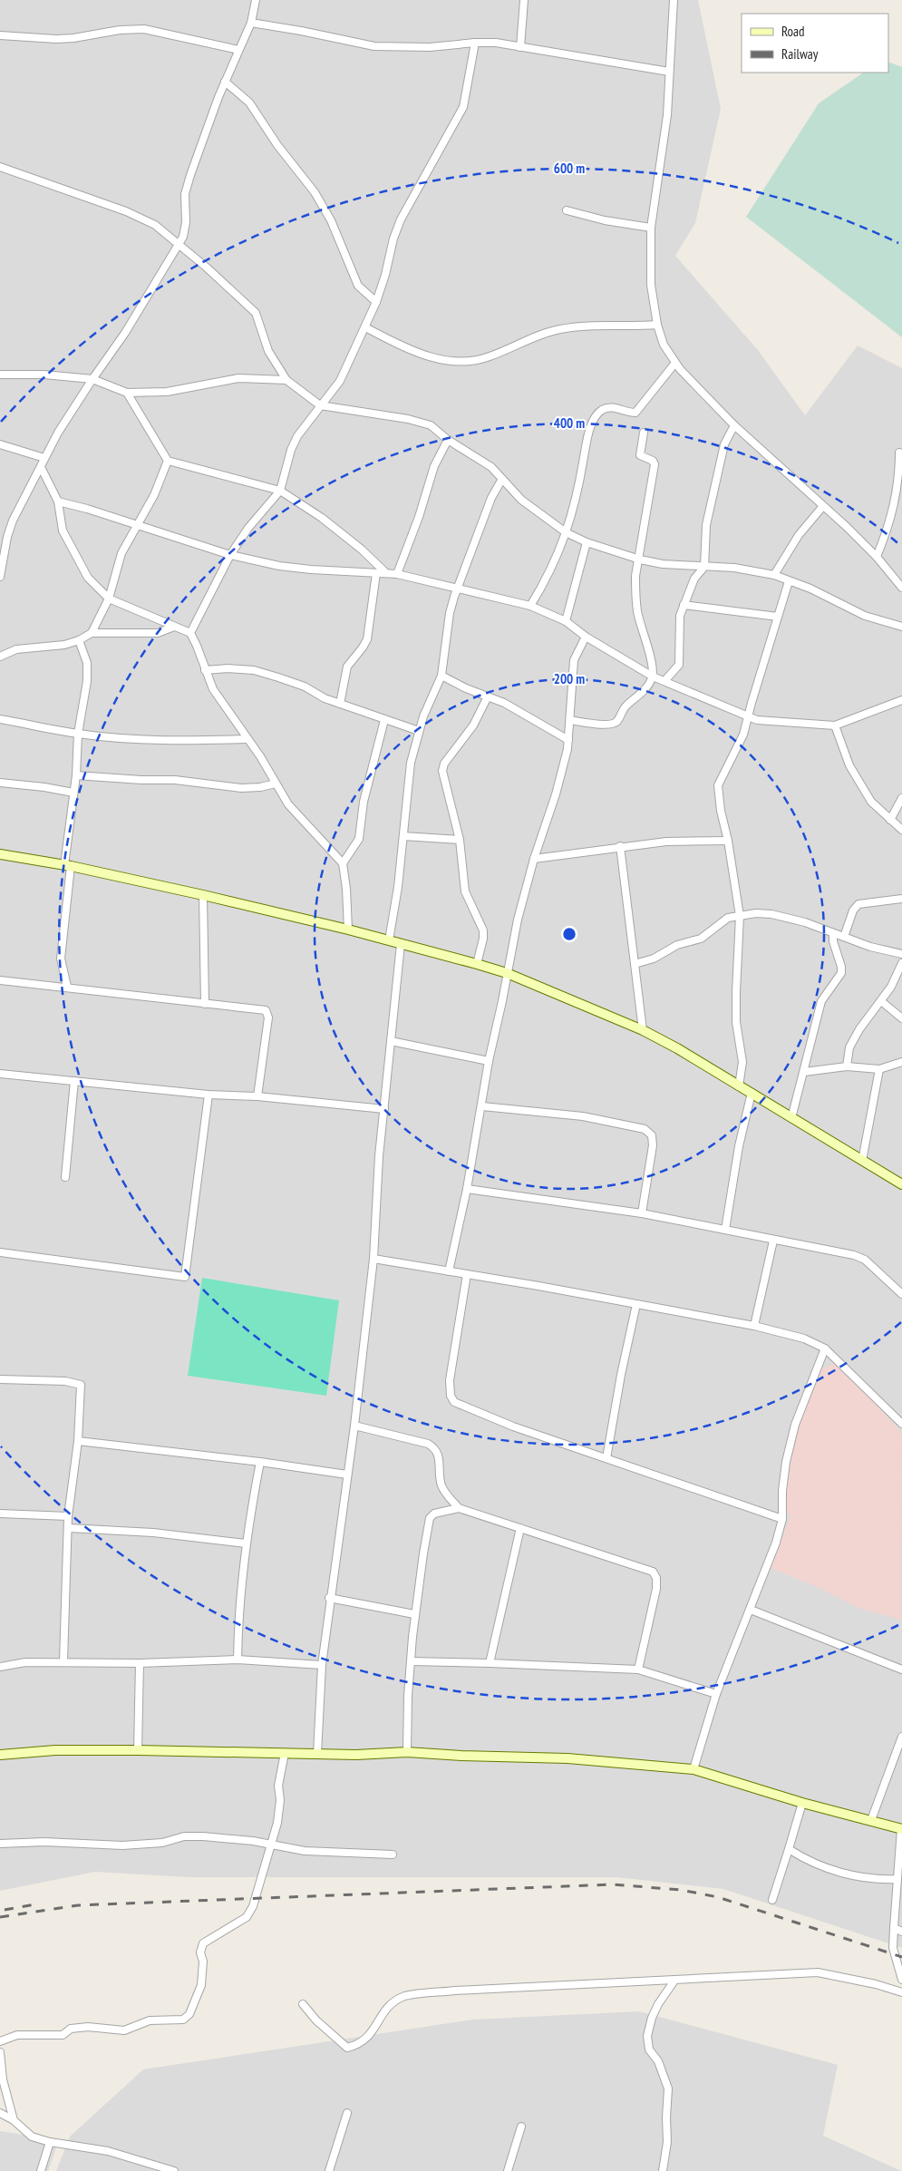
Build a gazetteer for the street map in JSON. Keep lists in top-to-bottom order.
{
  "legend": ["Road", "Railway"],
  "rings": ["600 m", "400 m", "200 m"]
}
